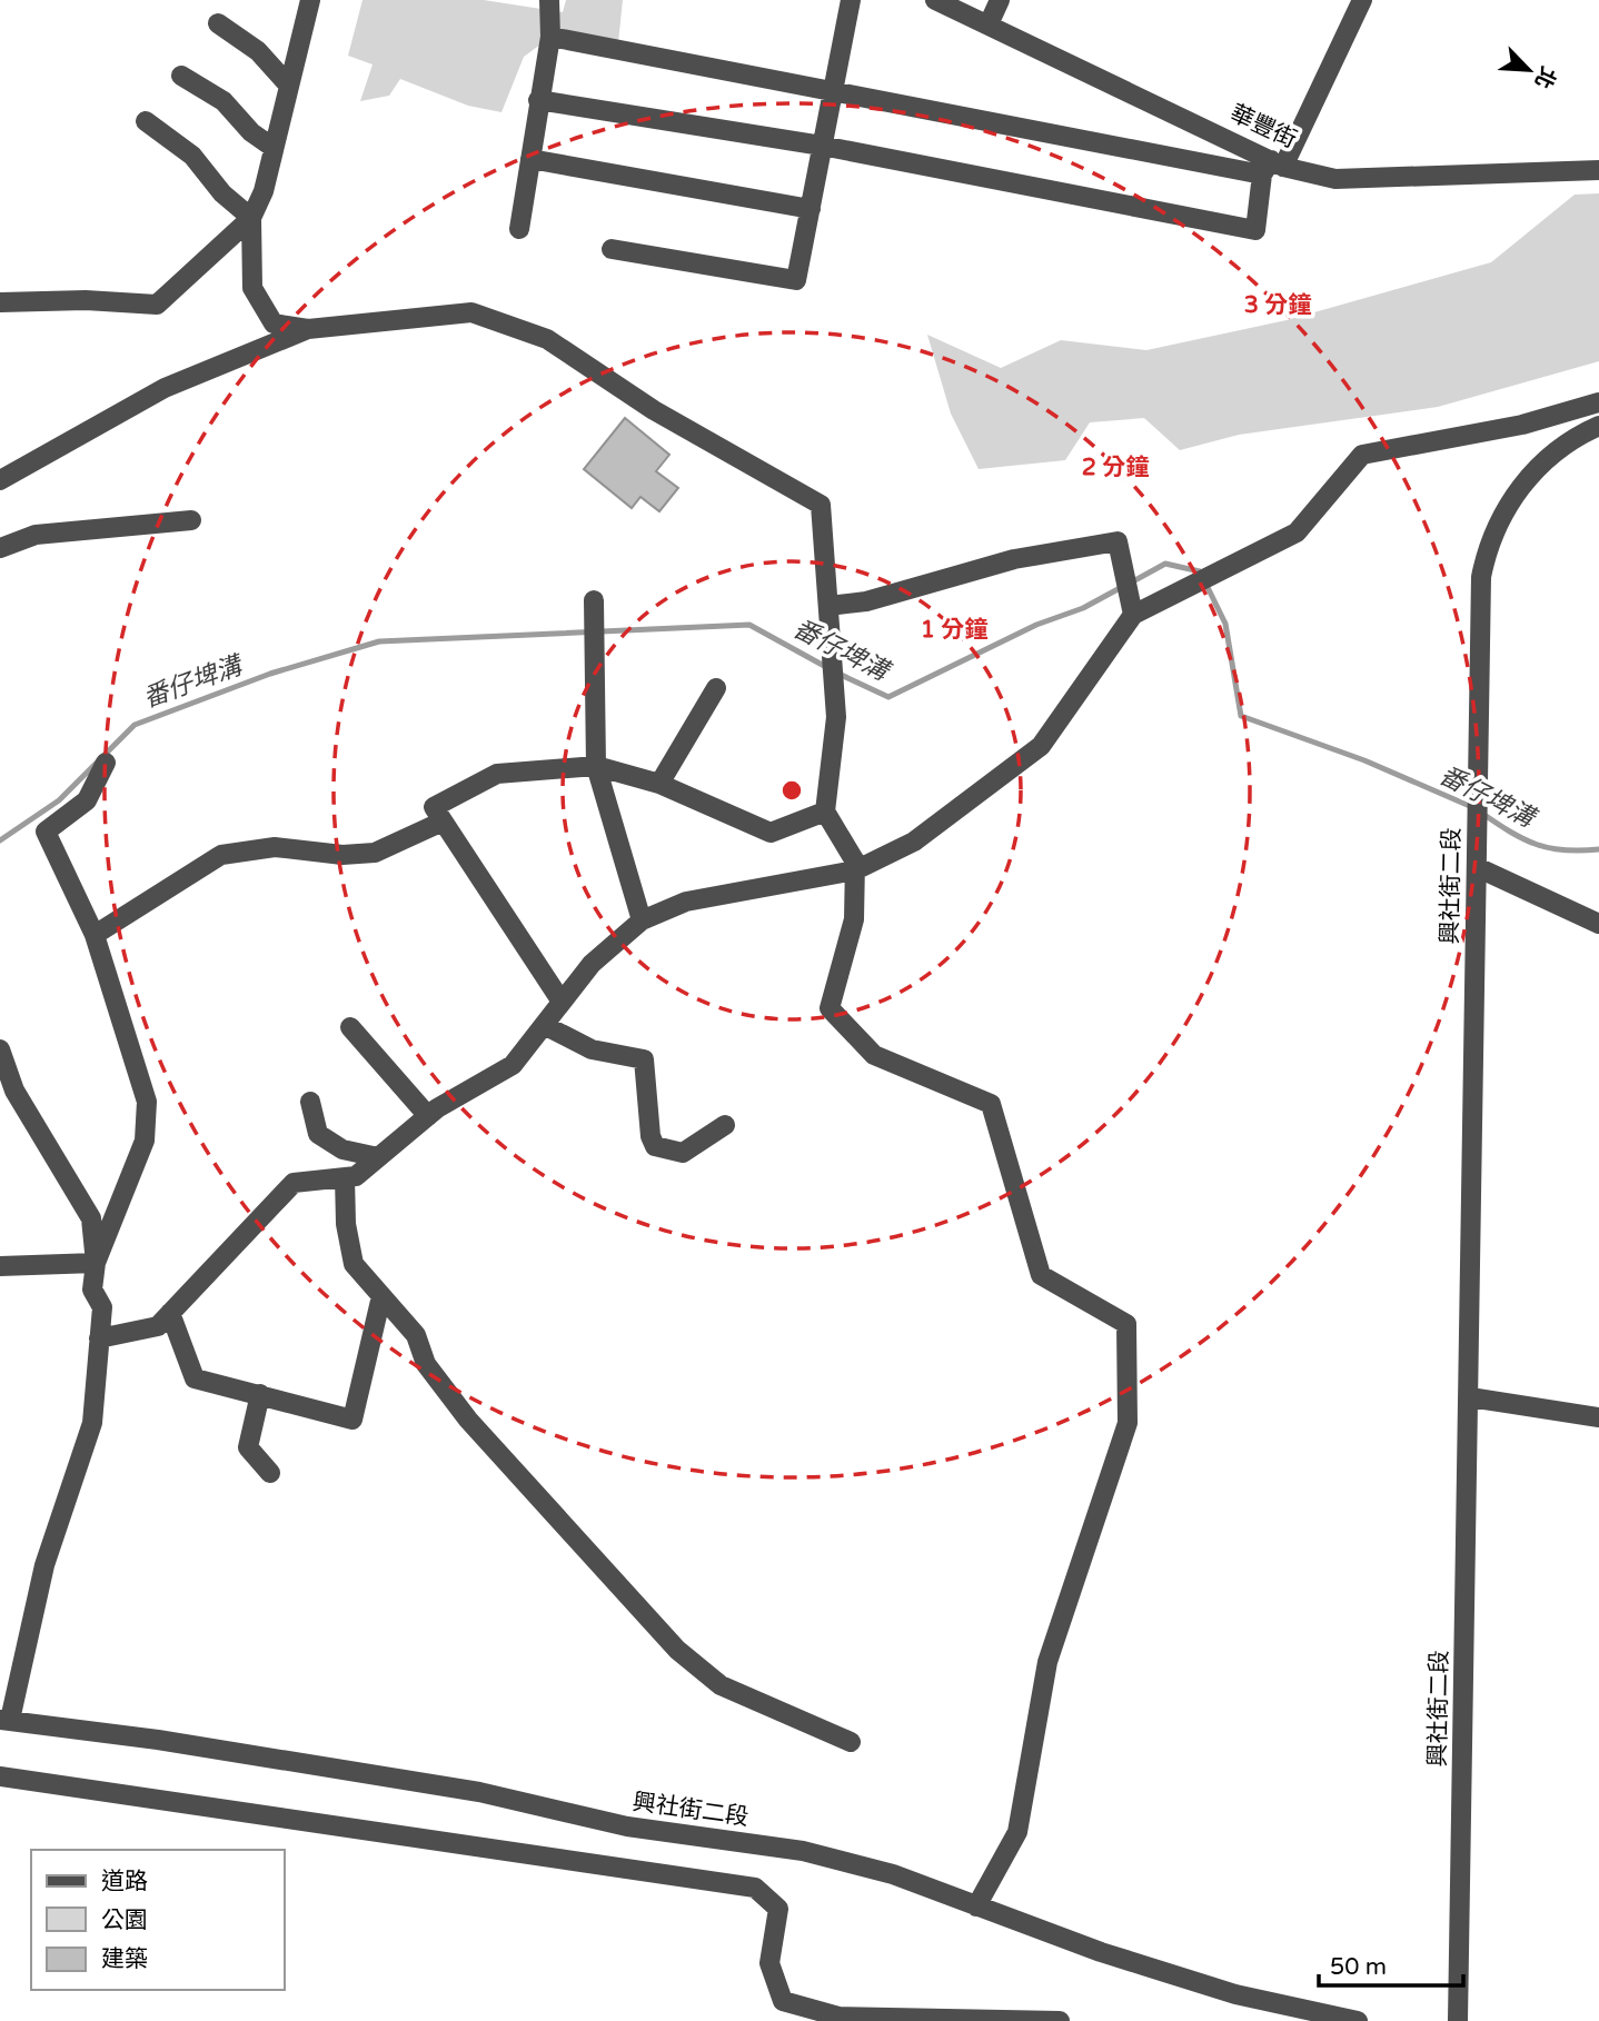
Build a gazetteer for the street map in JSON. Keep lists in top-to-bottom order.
{
  "streets": {
    "street": ["華豐街", "興社街二段"]
  },
  "water": ["番仔埤溝"],
  "legend": ["道路", "公園", "建築"],
  "scale_bar": "50 m",
  "north": "bottom right",
  "rings": ["3 分鐘", "2 分鐘", "1 分鐘"]
}
